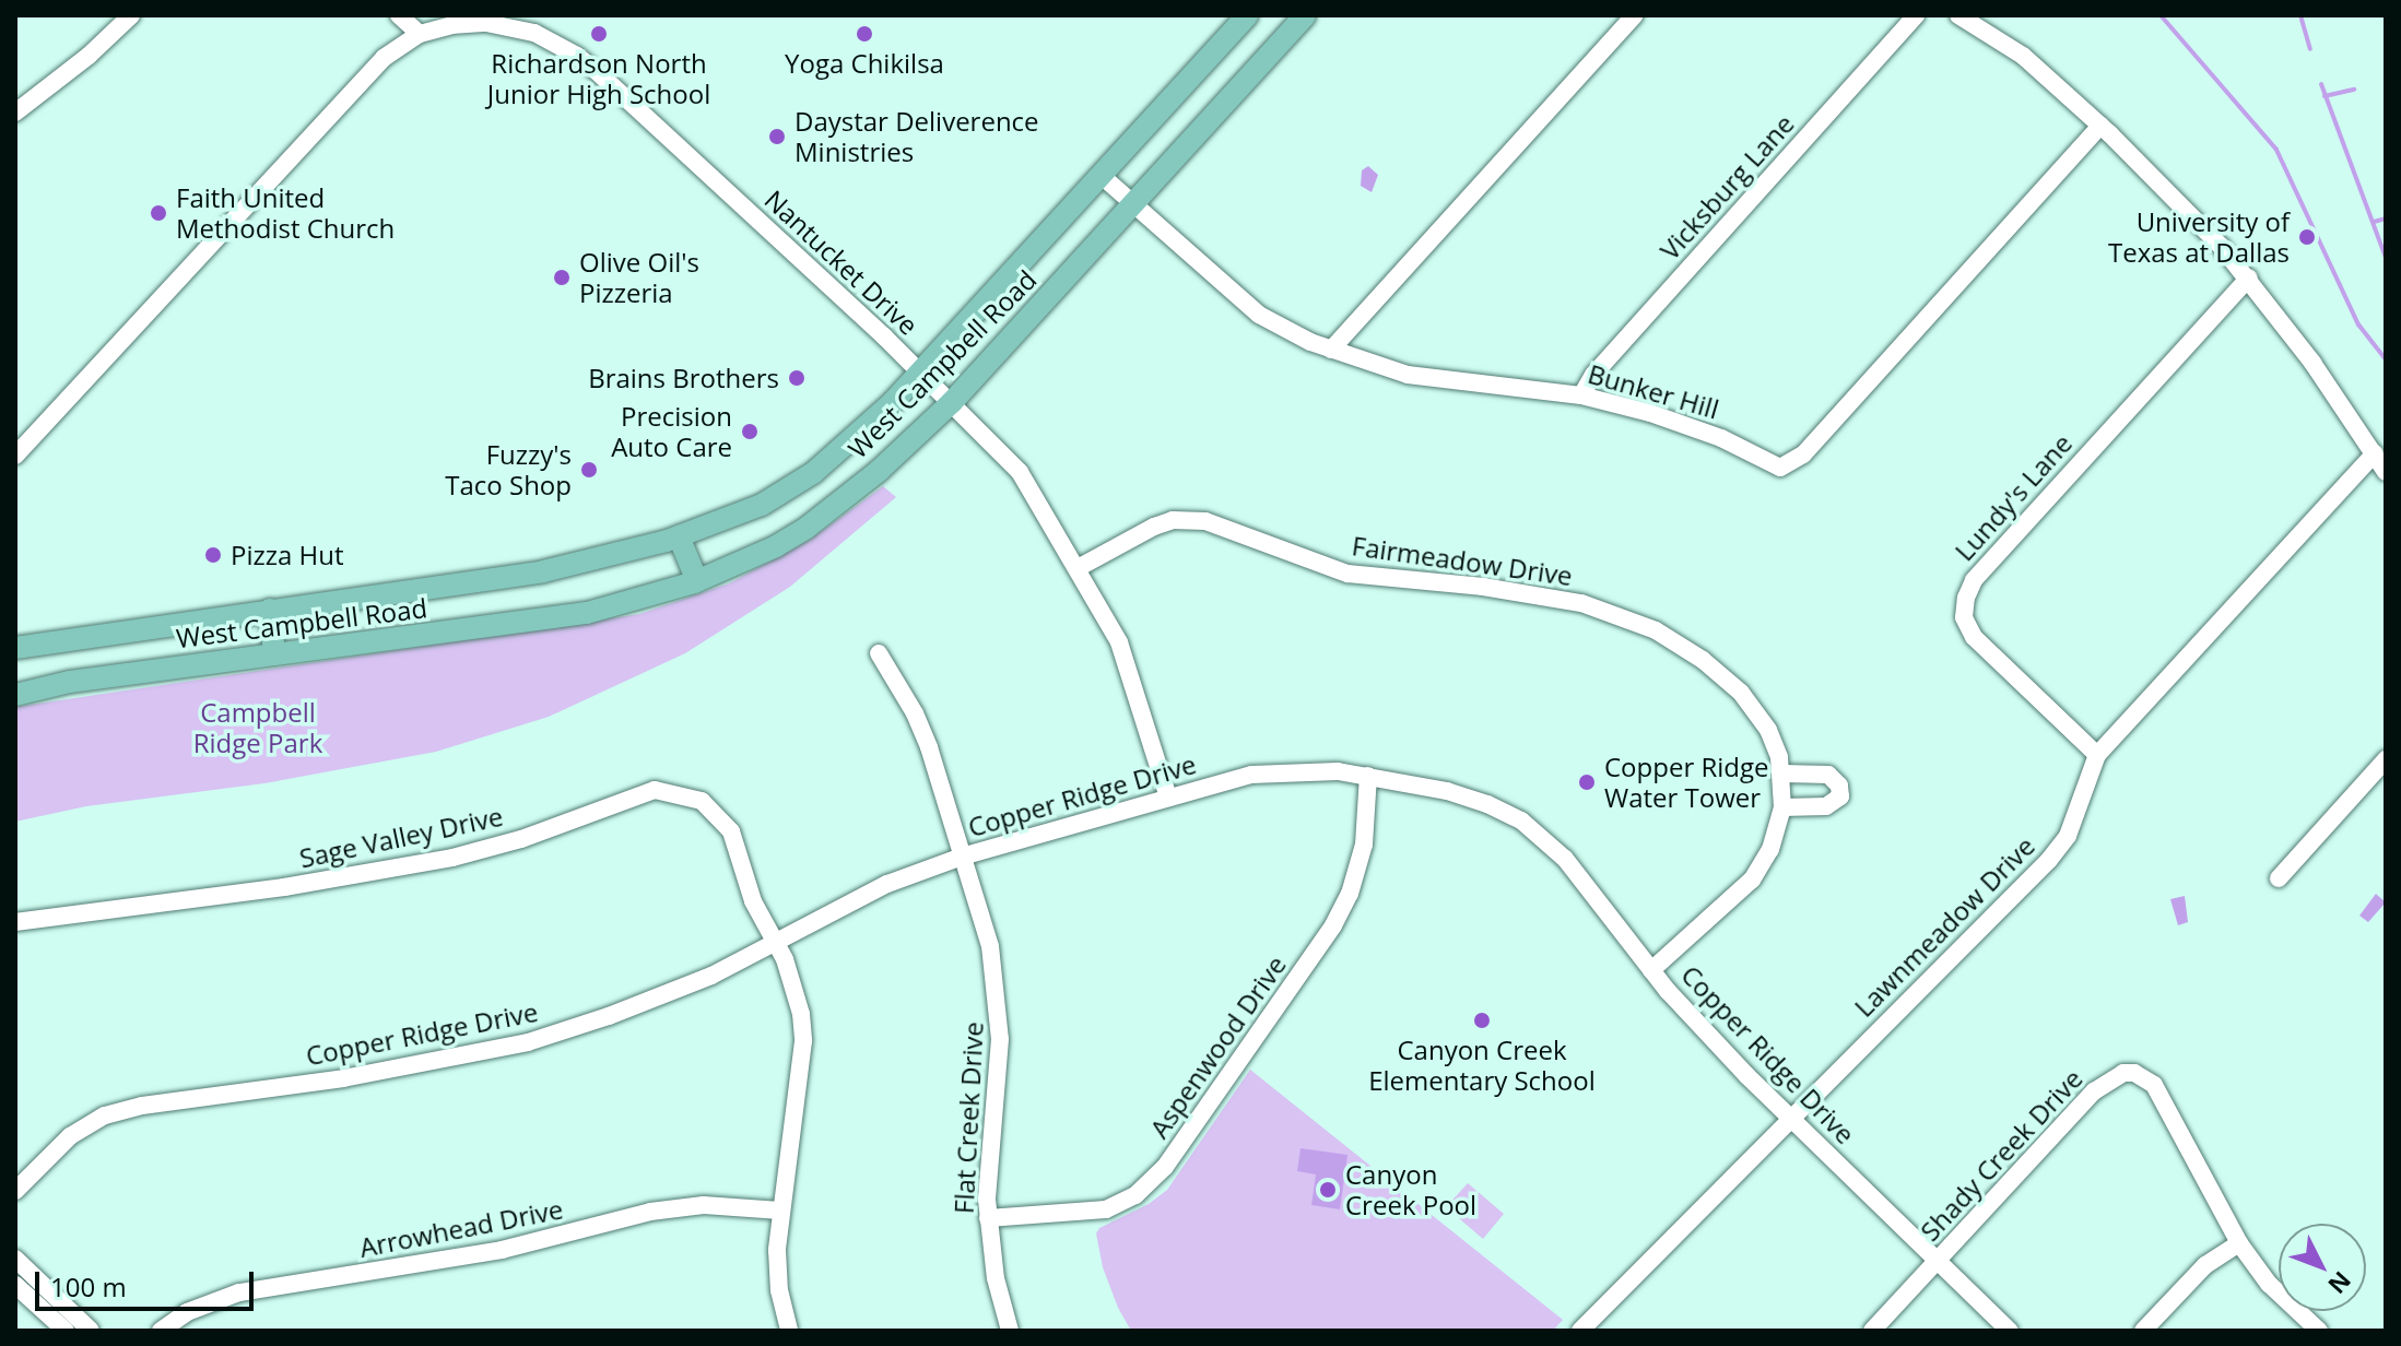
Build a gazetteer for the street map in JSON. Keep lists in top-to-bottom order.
{
  "streets": {
    "main road": ["West Campbell Road"],
    "street": [
      "Vicksburg Lane",
      "Nantucket Drive",
      "Bunker Hill",
      "Lundy's Lane",
      "Fairmeadow Drive",
      "Copper Ridge Drive",
      "Sage Valley Drive",
      "Lawnmeadow Drive",
      "Aspenwood Drive",
      "Flat Creek Drive",
      "Shady Creek Drive",
      "Arrowhead Drive"
    ]
  },
  "crossings": [
    ["Vicksburg Lane", "Bunker Hill"],
    ["Nantucket Drive", "West Campbell Road"],
    ["Nantucket Drive", "Fairmeadow Drive"],
    ["Nantucket Drive", "Copper Ridge Drive"],
    ["West Campbell Road", "Bunker Hill"],
    ["Lundy's Lane", "Lawnmeadow Drive"],
    ["Fairmeadow Drive", "Copper Ridge Drive"],
    ["Copper Ridge Drive", "Sage Valley Drive"],
    ["Copper Ridge Drive", "Lawnmeadow Drive"],
    ["Copper Ridge Drive", "Aspenwood Drive"],
    ["Copper Ridge Drive", "Flat Creek Drive"],
    ["Copper Ridge Drive", "Shady Creek Drive"],
    ["Sage Valley Drive", "Arrowhead Drive"],
    ["Aspenwood Drive", "Flat Creek Drive"]
  ],
  "parks": ["Campbell Ridge Park"],
  "places": [
    "Richardson North Junior High School",
    "Yoga Chikilsa",
    "Daystar Deliverence Ministries",
    "Faith United Methodist Church",
    "University of Texas at Dallas",
    "Olive Oil's Pizzeria",
    "Brains Brothers",
    "Precision Auto Care",
    "Fuzzy's Taco Shop",
    "Pizza Hut",
    "Copper Ridge Water Tower",
    "Canyon Creek Elementary School",
    "Canyon Creek Pool"
  ],
  "scale_bar": "100 m",
  "north": "bottom right"
}
